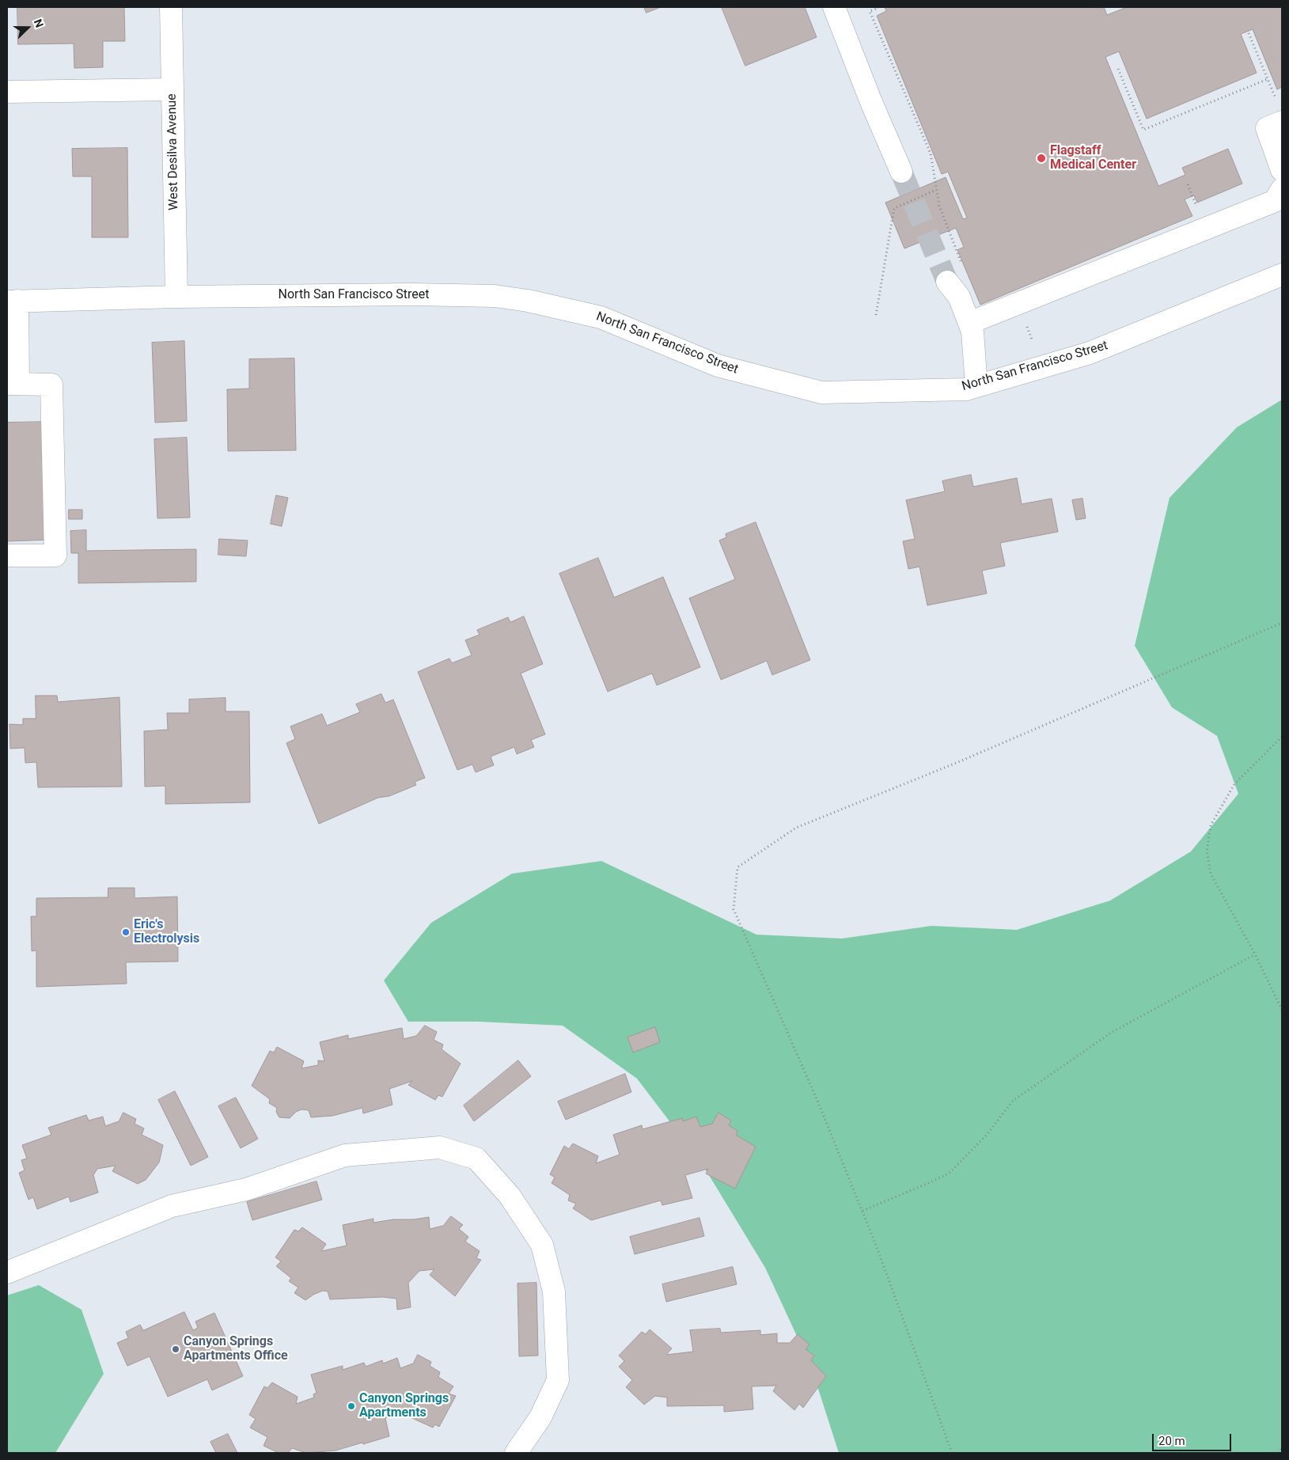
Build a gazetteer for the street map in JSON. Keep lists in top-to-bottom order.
{
  "streets": {
    "street": ["West Desilva Avenue", "North San Francisco Street"]
  },
  "crossings": [
    ["West Desilva Avenue", "North San Francisco Street"]
  ],
  "places": [
    "Flagstaff Medical Center",
    "Eric's Electrolysis",
    "Canyon Springs Apartments Office",
    "Canyon Springs Apartments"
  ],
  "scale_bar": "20 m",
  "north": "right"
}
